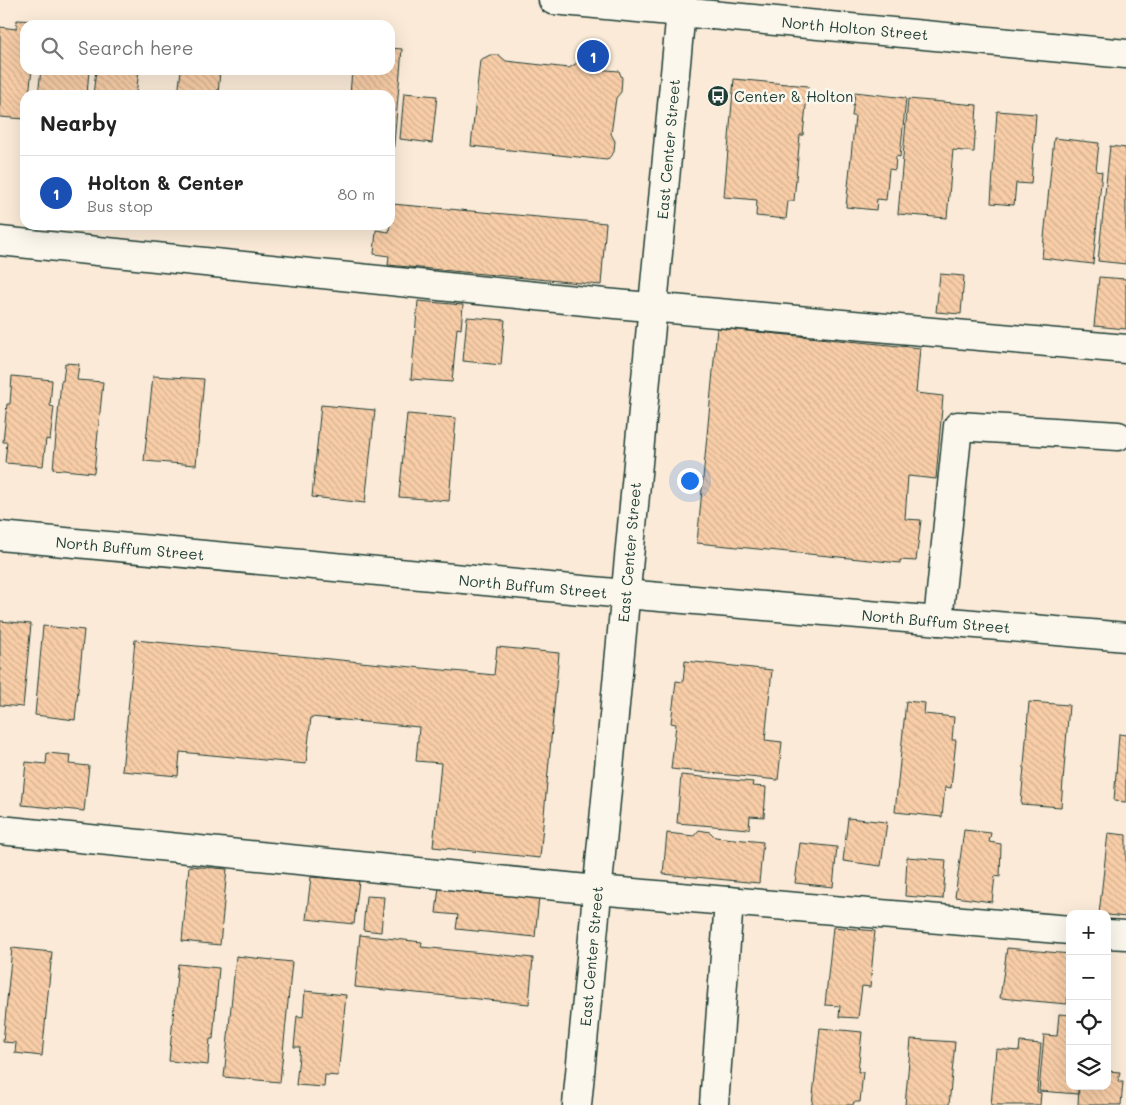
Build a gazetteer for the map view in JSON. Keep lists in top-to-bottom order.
{
  "streets": {
    "street": ["North Holton Street", "East Center Street", "North Buffum Street"]
  },
  "crossings": [
    ["North Holton Street", "East Center Street"],
    ["East Center Street", "North Buffum Street"]
  ],
  "places": {
    "bus stop": ["Center & Holton"]
  },
  "page": {
    "search": "Search here",
    "pins": "1",
    "heading": "Nearby",
    "list": [
      {
        "mark": "1",
        "name": "Holton & Center",
        "note": "Bus stop",
        "value": "80 m"
      }
    ],
    "map_buttons": ["+", "−"]
  }
}
